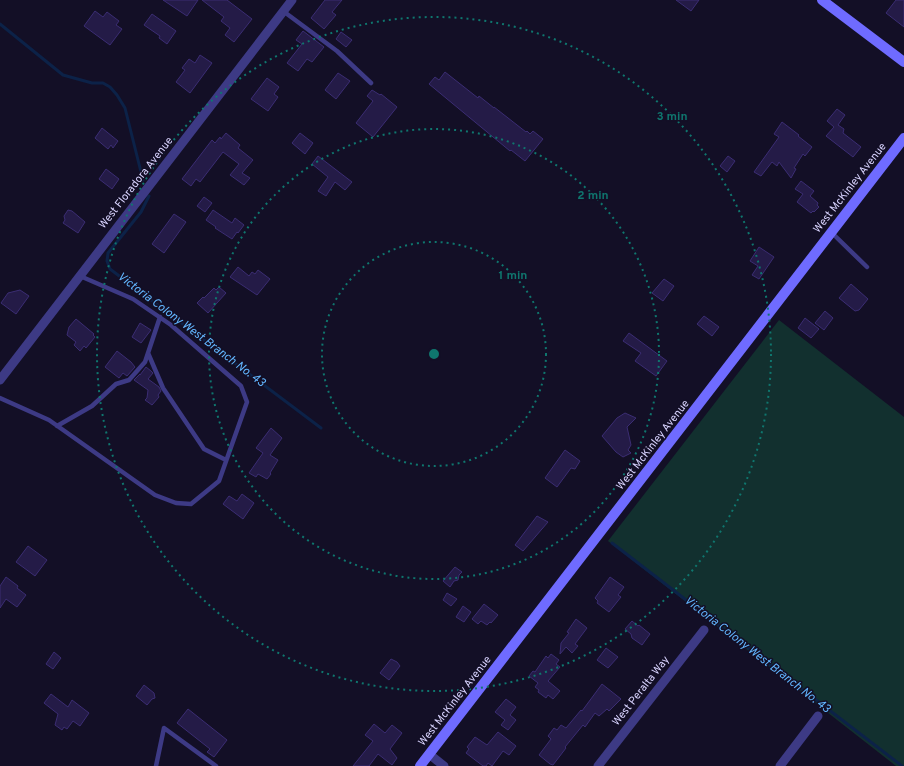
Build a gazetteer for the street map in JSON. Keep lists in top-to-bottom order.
{
  "streets": {
    "main road": ["West McKinley Avenue"],
    "street": ["West Floradora Avenue", "West Peralta Way"]
  },
  "water": ["Victoria Colony West Branch No. 43"],
  "rings": ["3 min", "2 min", "1 min"]
}
